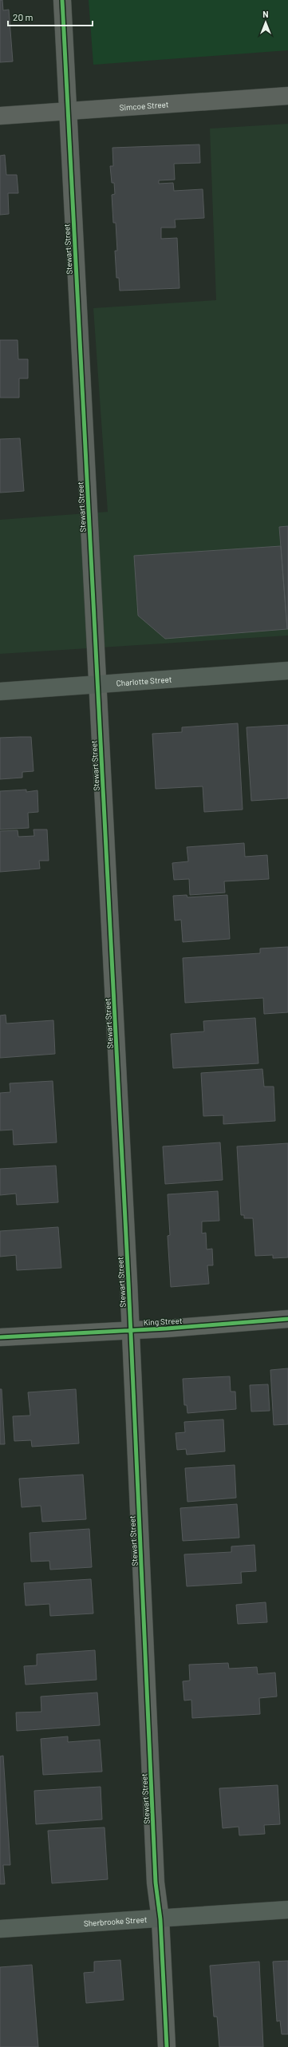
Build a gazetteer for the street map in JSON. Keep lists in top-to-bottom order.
{
  "streets": {
    "main road": ["Charlotte Street", "Sherbrooke Street"],
    "street": ["Simcoe Street", "Stewart Street", "King Street"]
  },
  "crossings": [
    ["Simcoe Street", "Stewart Street"],
    ["Stewart Street", "Charlotte Street"],
    ["Stewart Street", "King Street"],
    ["Stewart Street", "Sherbrooke Street"]
  ],
  "scale_bar": "20 m",
  "north": "top"
}
